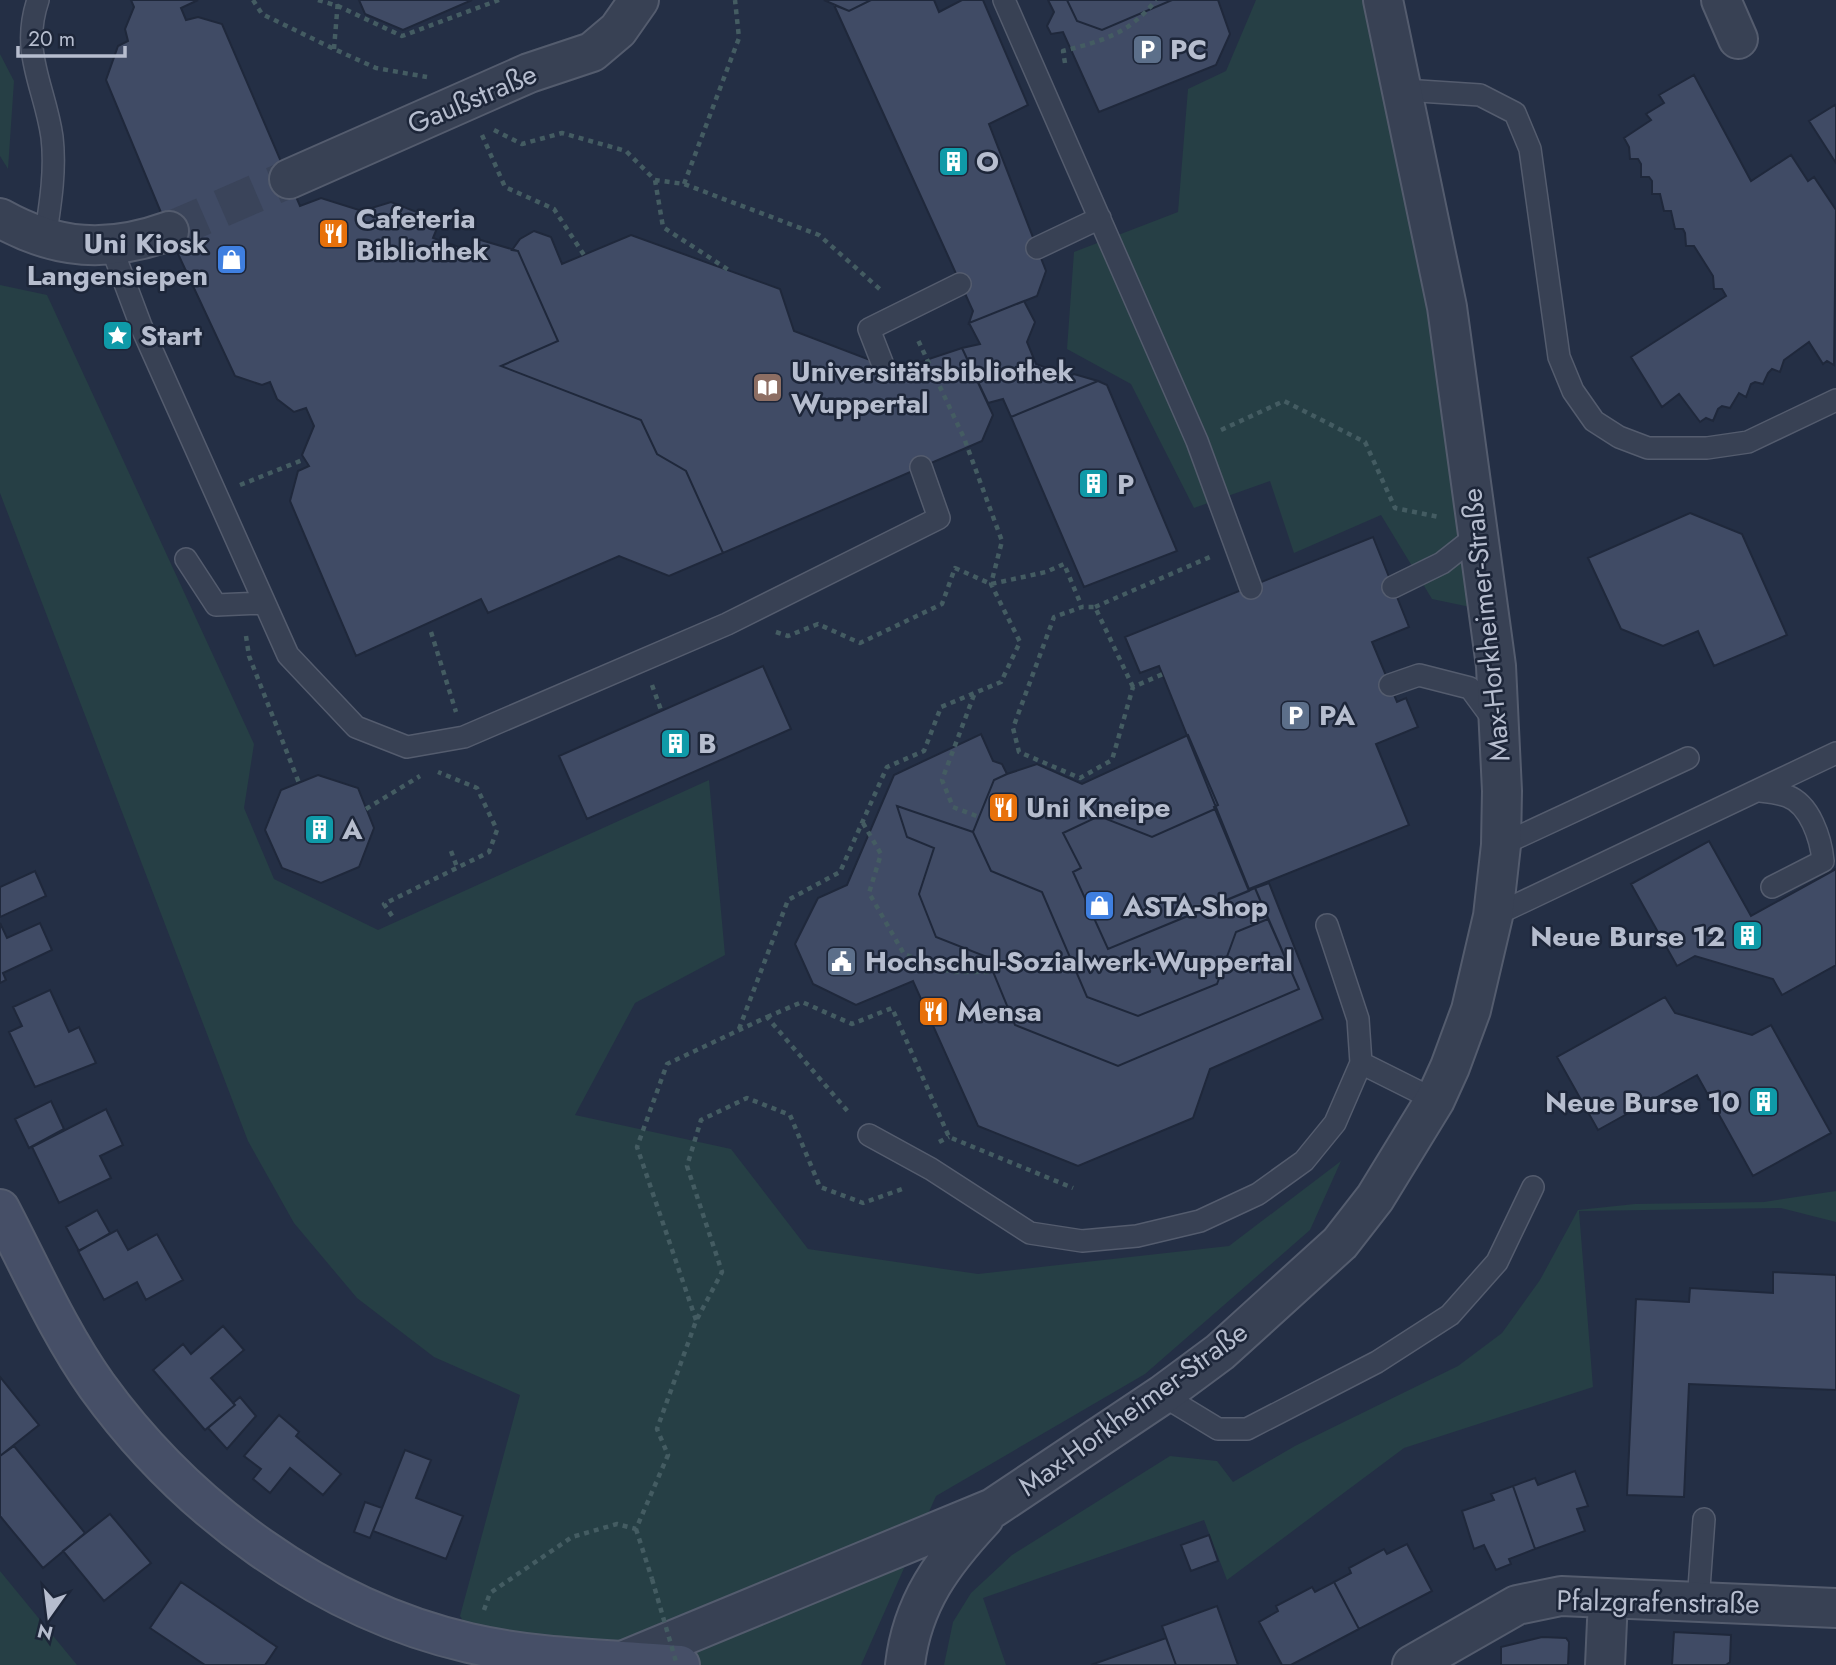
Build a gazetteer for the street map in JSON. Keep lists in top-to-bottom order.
{
  "streets": {
    "street": ["Gaußstraße", "Max-Horkheimer-Straße", "Pfalzgrafenstraße"]
  },
  "places": {
    "parking": ["PC", "PA"],
    "building": [
      "O",
      "P",
      "B",
      "A",
      "Neue Burse 12",
      "Neue Burse 10"
    ],
    "restaurant": ["Cafeteria Bibliothek", "Uni Kneipe", "Mensa"],
    "shop": ["Uni Kiosk Langensiepen", "ASTA-Shop"],
    "place": ["Start"],
    "library": ["Universitätsbibliothek Wuppertal"],
    "public building": ["Hochschul-Sozialwerk-Wuppertal"]
  },
  "scale_bar": "20 m",
  "north": "bottom"
}
